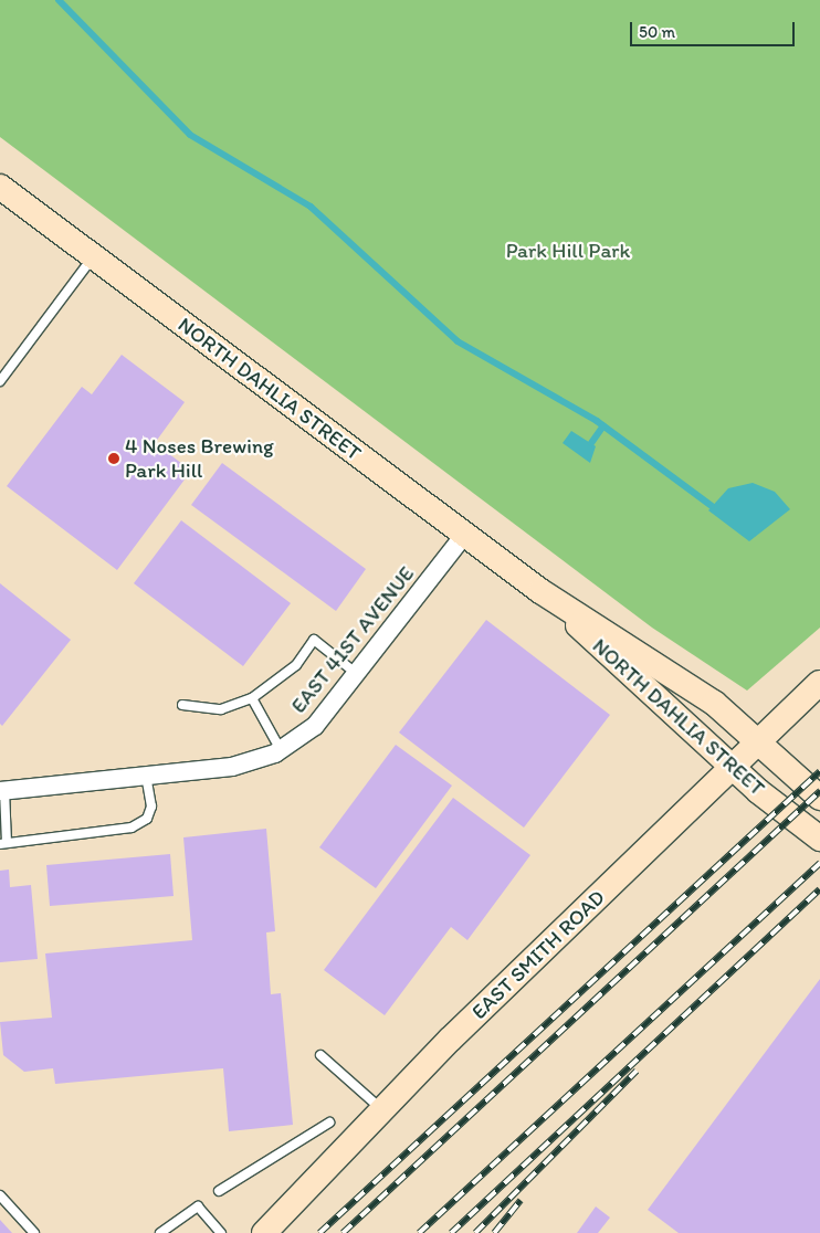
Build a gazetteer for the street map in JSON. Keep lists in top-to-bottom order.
{
  "streets": {
    "street": ["NORTH DAHLIA STREET", "EAST 41ST AVENUE", "EAST SMITH ROAD"]
  },
  "crossings": [
    ["NORTH DAHLIA STREET", "EAST 41ST AVENUE"],
    ["NORTH DAHLIA STREET", "EAST SMITH ROAD"]
  ],
  "parks": ["Park Hill Park"],
  "places": ["4 Noses Brewing Park Hill"],
  "scale_bar": "50 m"
}
